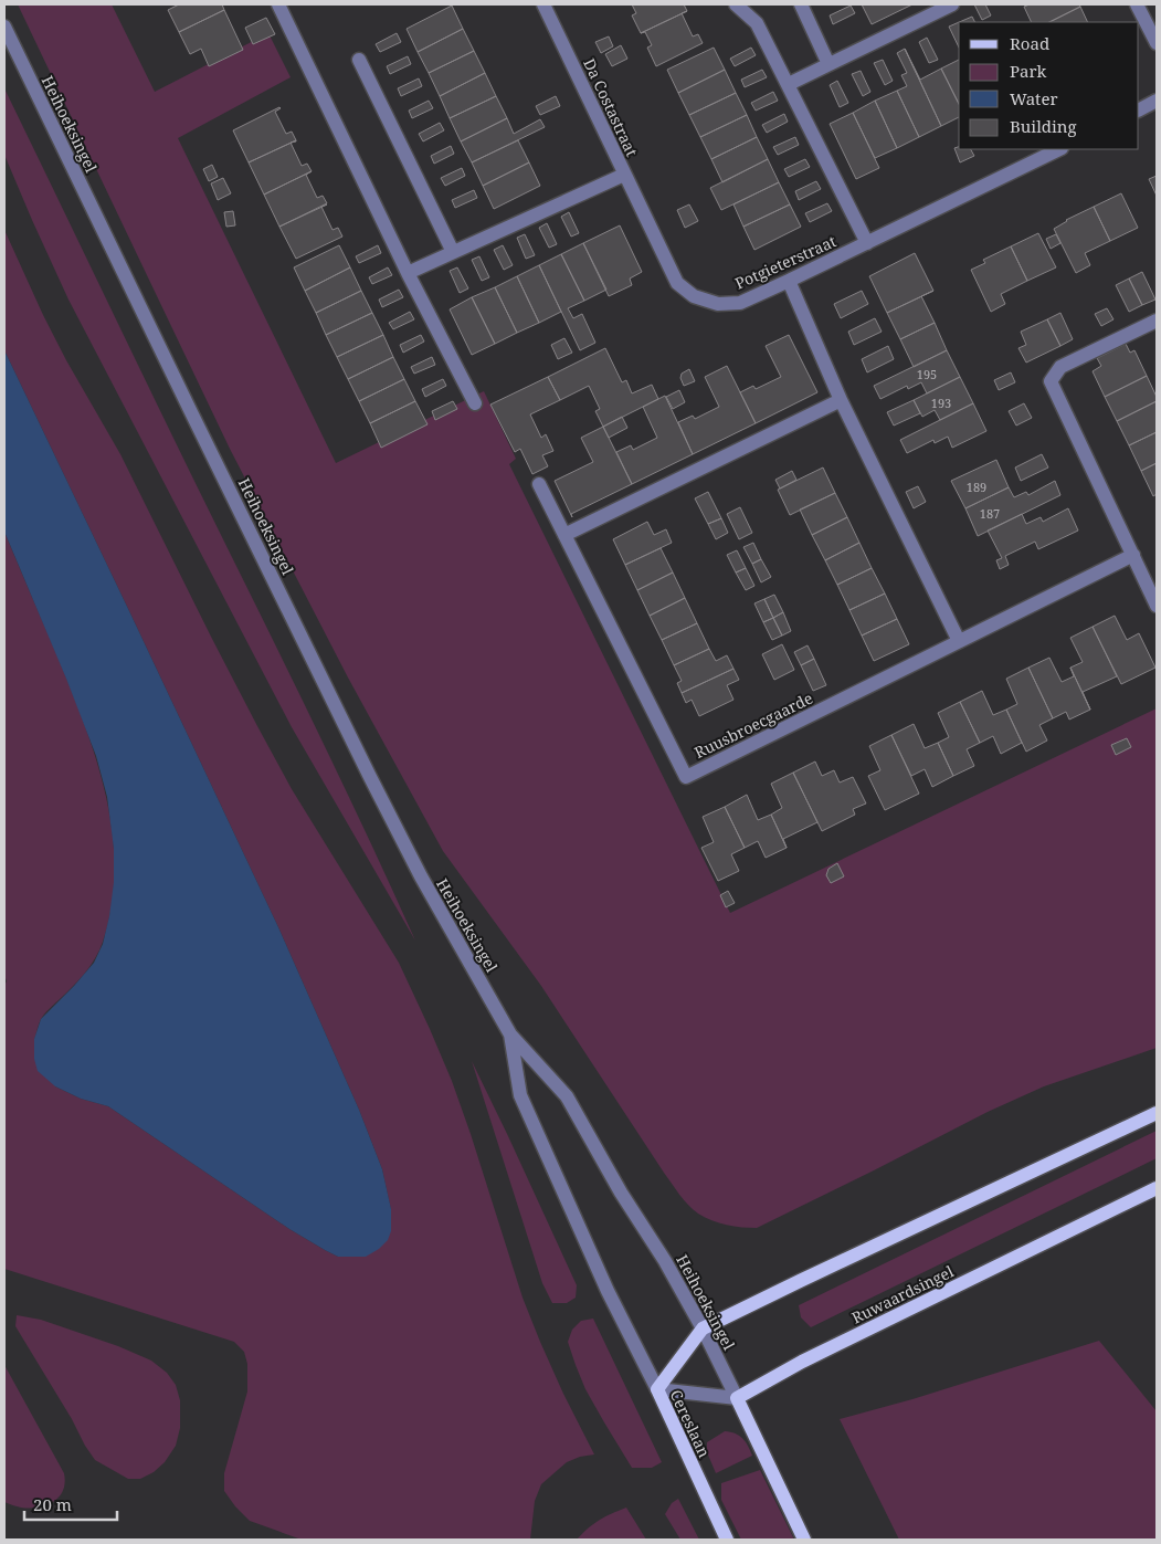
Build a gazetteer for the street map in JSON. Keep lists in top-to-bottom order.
{
  "streets": {
    "main road": ["Ruwaardsingel", "Cereslaan"],
    "street": [
      "Da Costastraat",
      "Heihoeksingel",
      "Potgieterstraat",
      "Ruusbroecgaarde"
    ]
  },
  "crossings": [
    ["Da Costastraat", "Potgieterstraat"],
    ["Heihoeksingel", "Ruwaardsingel"],
    ["Heihoeksingel", "Cereslaan"]
  ],
  "house_numbers": [
    "195",
    "193",
    "189",
    "187"
  ],
  "legend": [
    "Road",
    "Park",
    "Water",
    "Building"
  ],
  "scale_bar": "20 m"
}
